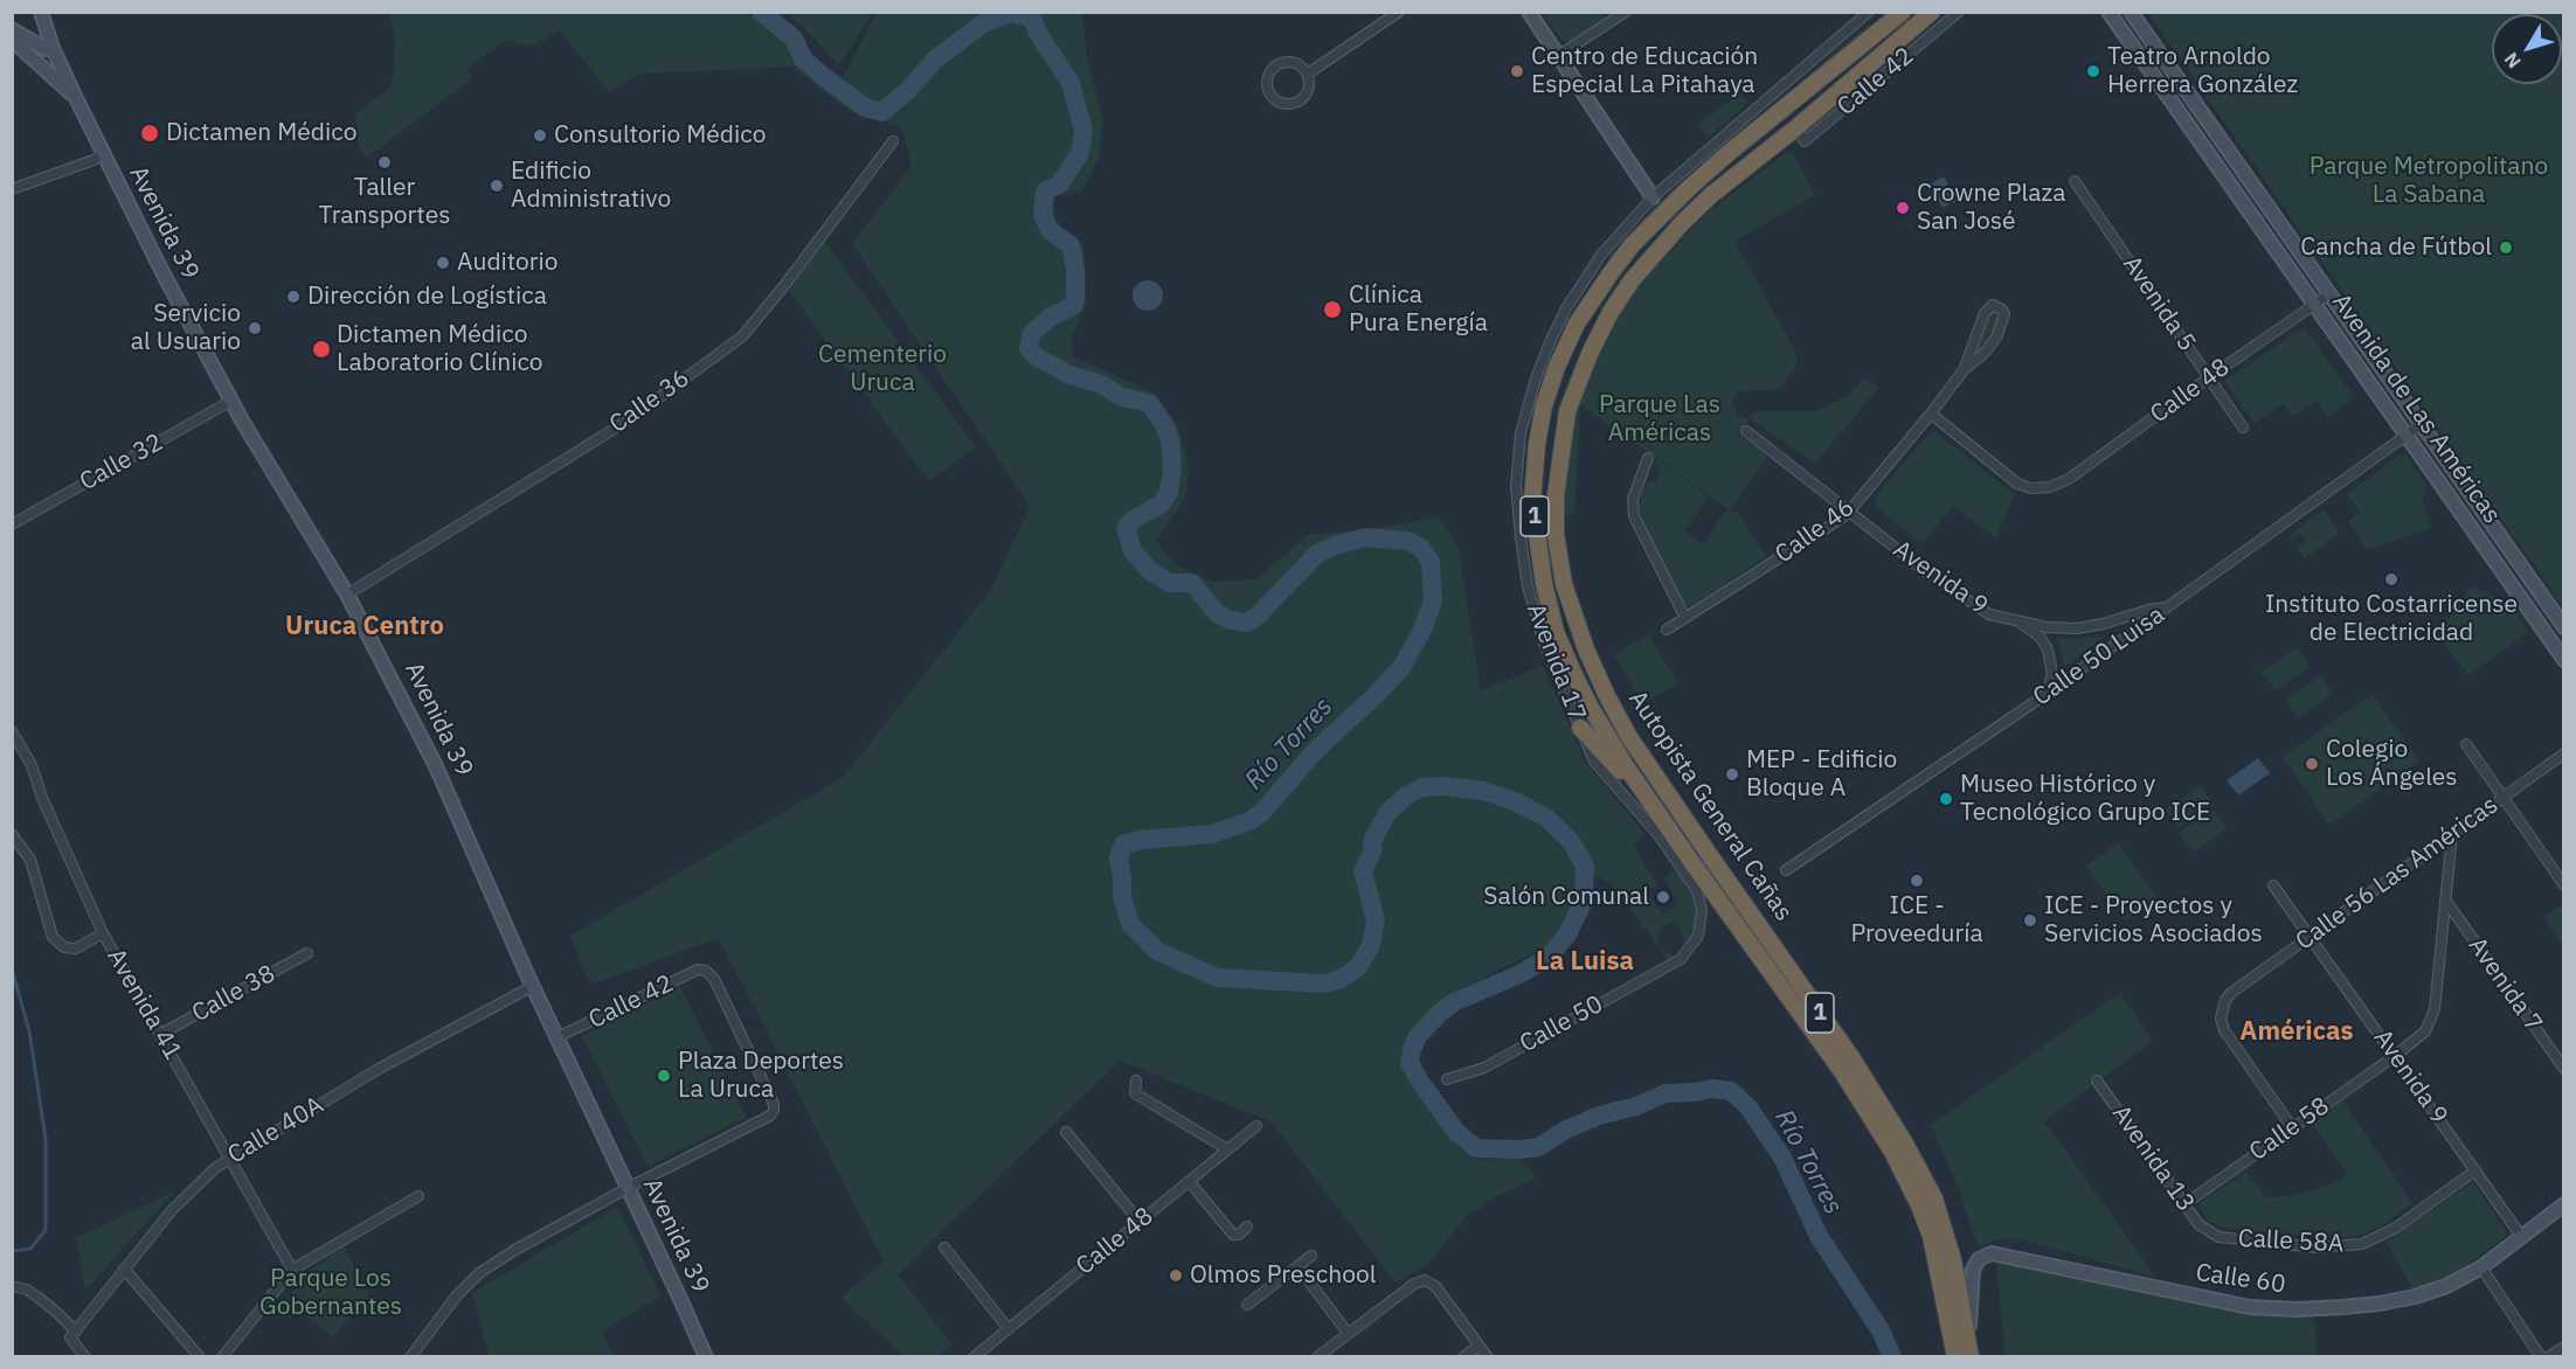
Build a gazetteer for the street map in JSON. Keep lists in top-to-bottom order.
{
  "streets": {
    "highway": ["1", "Autopista General Cañas"],
    "main road": ["Avenida 39", "Avenida de Las Américas", "Calle 60"],
    "street": [
      "Calle 42",
      "Avenida 5",
      "Calle 48",
      "Calle 36",
      "Calle 32",
      "Calle 46",
      "Avenida 9",
      "Calle 50 Luisa",
      "Avenida 17",
      "Calle 56 Las Américas",
      "Avenida 7",
      "Calle 38",
      "Avenida 41",
      "Calle 50",
      "Calle 58",
      "Calle 40A",
      "Avenida 13",
      "Calle 58A"
    ]
  },
  "crossings": [
    ["Calle 42", "Avenida 39"],
    ["Calle 42", "Autopista General Cañas"],
    ["Avenida 39", "Calle 36"],
    ["Avenida 39", "Calle 32"],
    ["Avenida 39", "Calle 40A"],
    ["Avenida 5", "Calle 48"],
    ["Calle 48", "Avenida de Las Américas"],
    ["Calle 48", "Calle 46"],
    ["Avenida de Las Américas", "Calle 50 Luisa"],
    ["Calle 46", "Avenida 9"],
    ["Avenida 9", "Calle 50 Luisa"],
    ["Avenida 9", "Calle 56 Las Américas"],
    ["Avenida 9", "Calle 58"],
    ["Avenida 9", "Calle 58A"],
    ["Avenida 9", "Calle 60"],
    ["Avenida 17", "Calle 50"],
    ["Autopista General Cañas", "Calle 60"],
    ["Calle 56 Las Américas", "Calle 58"],
    ["Avenida 7", "Calle 58"],
    ["Calle 38", "Avenida 41"],
    ["Avenida 41", "Calle 40A"],
    ["Calle 58", "Avenida 13"],
    ["Avenida 13", "Calle 58A"]
  ],
  "districts": ["Uruca Centro", "La Luisa", "Américas"],
  "water": ["Río Torres"],
  "parks": [
    "Parque Metropolitano La Sabana",
    "Cementerio Uruca",
    "Parque Las Américas",
    "Parque Los Gobernantes"
  ],
  "places": [
    "Centro de Educación Especial La Pitahaya",
    "Teatro Arnoldo Herrera González",
    "Dictamen Médico",
    "Consultorio Médico",
    "Taller Transportes",
    "Edificio Administrativo",
    "Crowne Plaza San José",
    "Cancha de Fútbol",
    "Auditorio",
    "Dirección de Logística",
    "Clínica Pura Energía",
    "Servicio al Usuario",
    "Dictamen Médico Laboratorio Clínico",
    "Instituto Costarricense de Electricidad",
    "Colegio Los Ángeles",
    "MEP - Edificio Bloque A",
    "Museo Histórico y Tecnológico Grupo ICE",
    "ICE - Proveeduría",
    "Salón Comunal",
    "ICE - Proyectos y Servicios Asociados",
    "Plaza Deportes La Uruca",
    "Olmos Preschool"
  ],
  "north": "bottom left"
}
